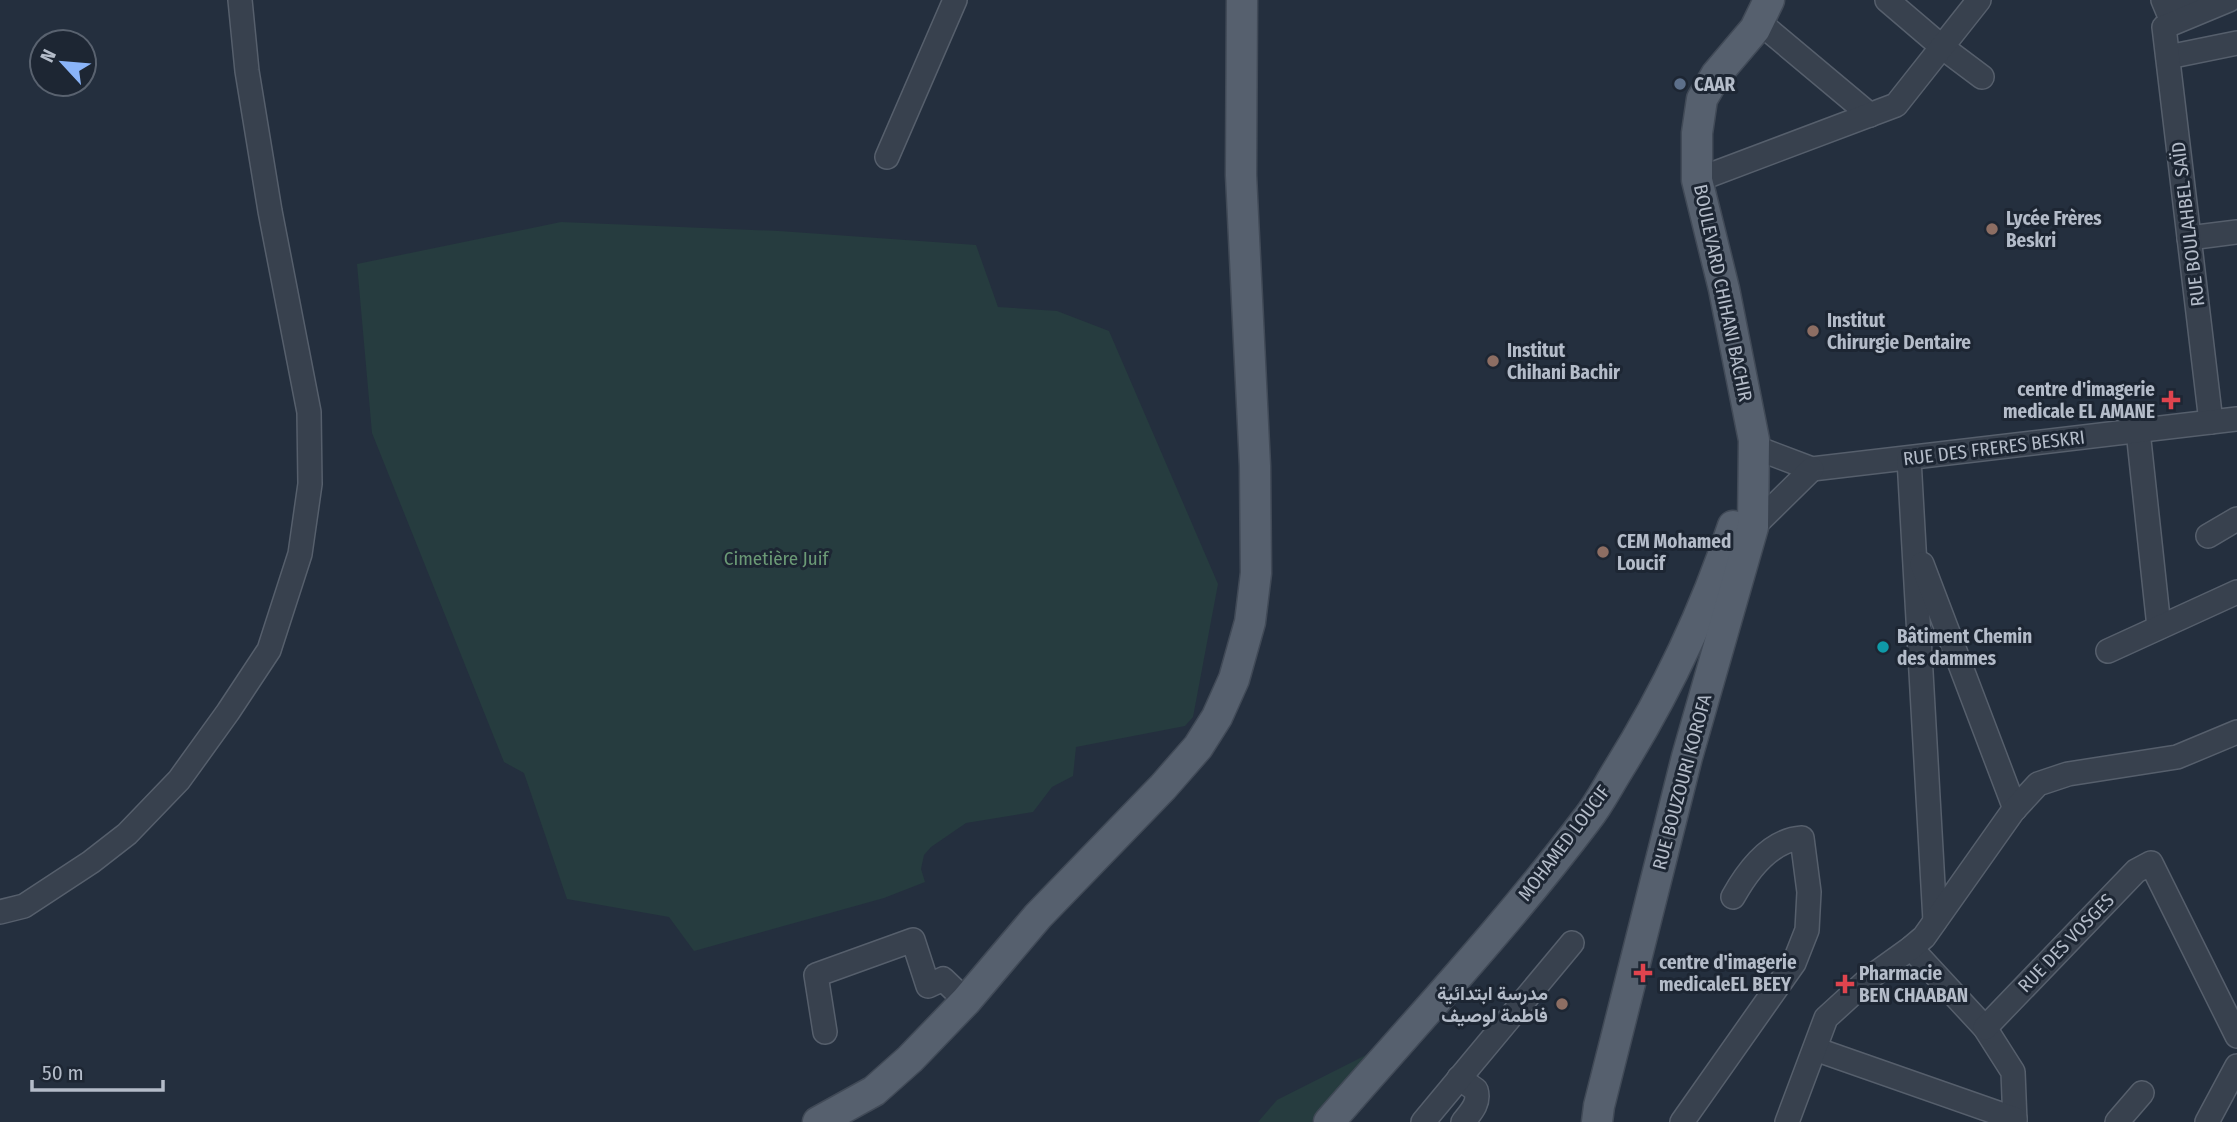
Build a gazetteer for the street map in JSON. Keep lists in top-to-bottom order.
{
  "streets": {
    "main road": ["BOULEVARD CHIHANI BACHIR", "RUE BOUZOURI KOROFA", "MOHAMED LOUCIF"],
    "street": ["RUE BOULAHBEL SAÏD", "RUE DES FRERES BESKRI", "RUE DES VOSGES"]
  },
  "crossings": [
    ["RUE BOULAHBEL SAÏD", "RUE DES FRERES BESKRI"],
    ["BOULEVARD CHIHANI BACHIR", "RUE DES FRERES BESKRI"],
    ["BOULEVARD CHIHANI BACHIR", "RUE BOUZOURI KOROFA"],
    ["BOULEVARD CHIHANI BACHIR", "MOHAMED LOUCIF"],
    ["RUE DES FRERES BESKRI", "RUE BOUZOURI KOROFA"],
    ["RUE DES FRERES BESKRI", "MOHAMED LOUCIF"],
    ["RUE BOUZOURI KOROFA", "MOHAMED LOUCIF"]
  ],
  "parks": ["Cimetière Juif"],
  "places": {
    "other": [
      "CAAR",
      "Lycée Frères Beskri",
      "Institut Chirurgie Dentaire",
      "Institut Chihani Bachir",
      "CEM Mohamed Loucif",
      "Bâtiment Chemin des dammes",
      "مدرسة ابتدائية فاطمة لوصيف"
    ],
    "health": ["centre d'imagerie medicale EL AMANE", "centre d'imagerie medicaleEL BEEY", "Pharmacie BEN CHAABAN"]
  },
  "scale_bar": "50 m",
  "north": "top left"
}
